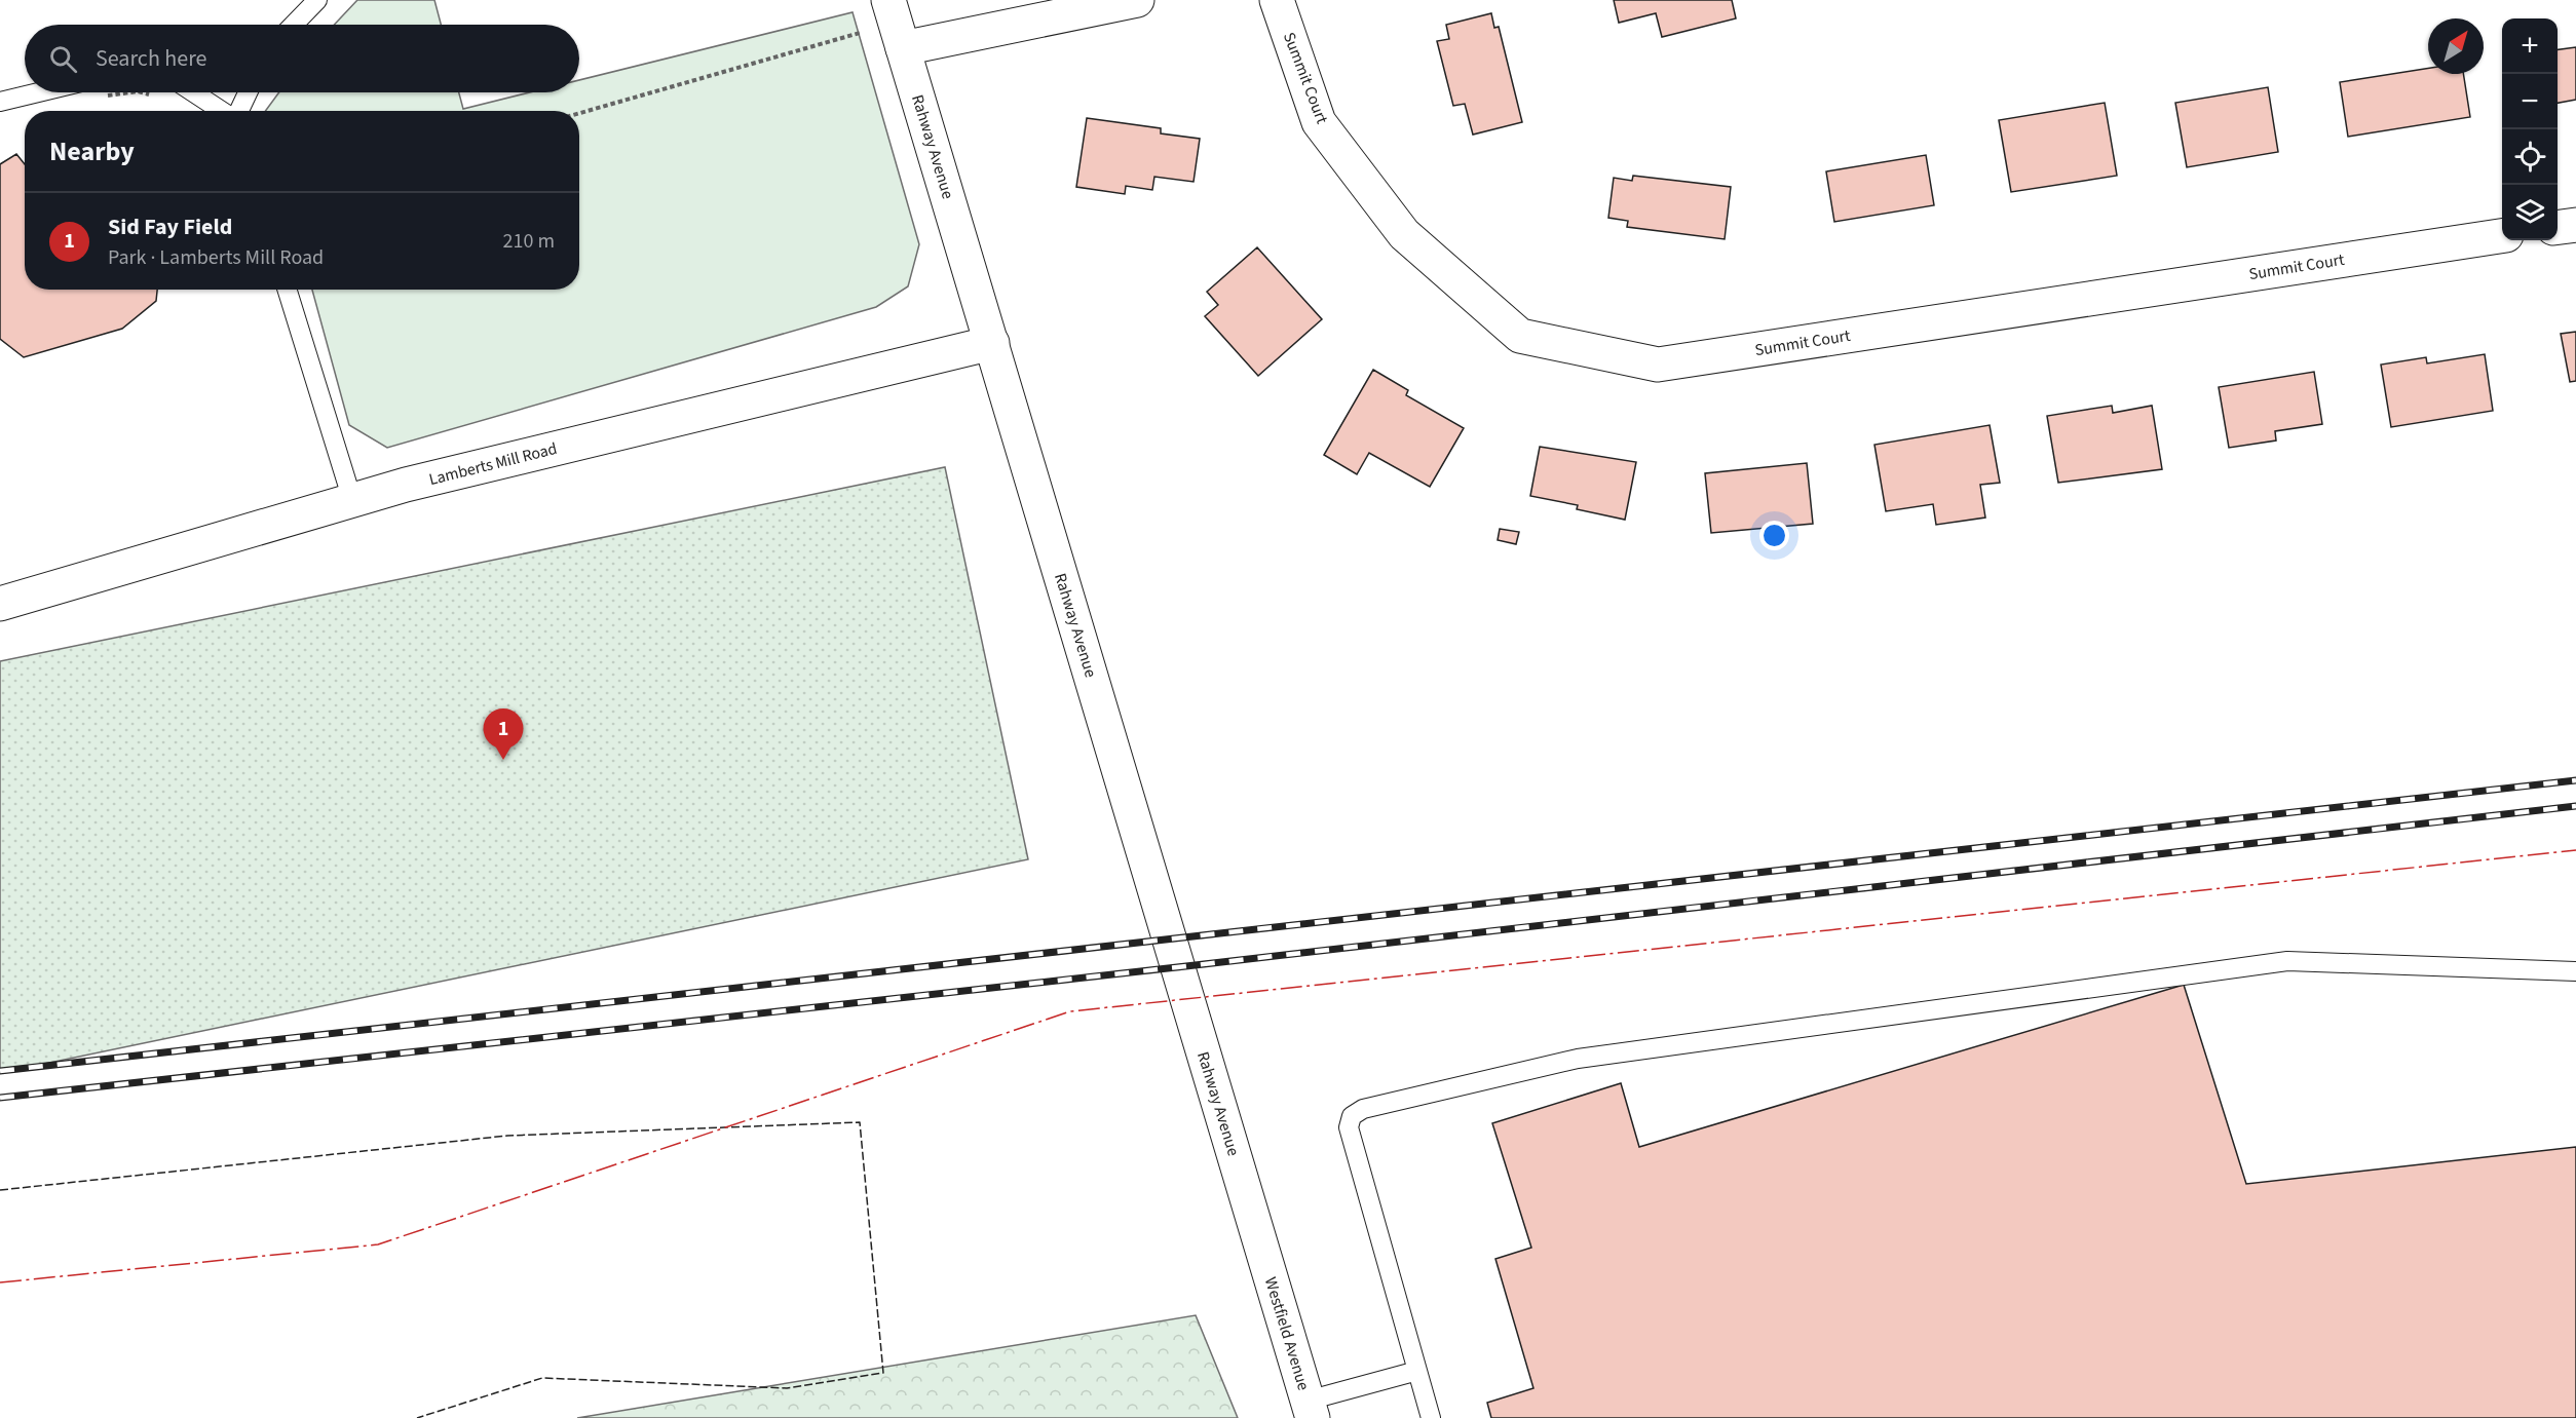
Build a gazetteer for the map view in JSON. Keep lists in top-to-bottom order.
{
  "streets": {
    "street": [
      "Summit Court",
      "Rahway Avenue",
      "Lamberts Mill Road",
      "Westfield Avenue"
    ]
  },
  "crossings": [
    ["Rahway Avenue", "Lamberts Mill Road"],
    ["Rahway Avenue", "Westfield Avenue"]
  ],
  "north": "top right",
  "page": {
    "map_buttons": ["+", "−"],
    "search": "Search here",
    "heading": "Nearby",
    "list": [
      {
        "mark": "1",
        "name": "Sid Fay Field",
        "note": "Park · Lamberts Mill Road",
        "value": "210 m"
      }
    ],
    "pins": "1"
  }
}
